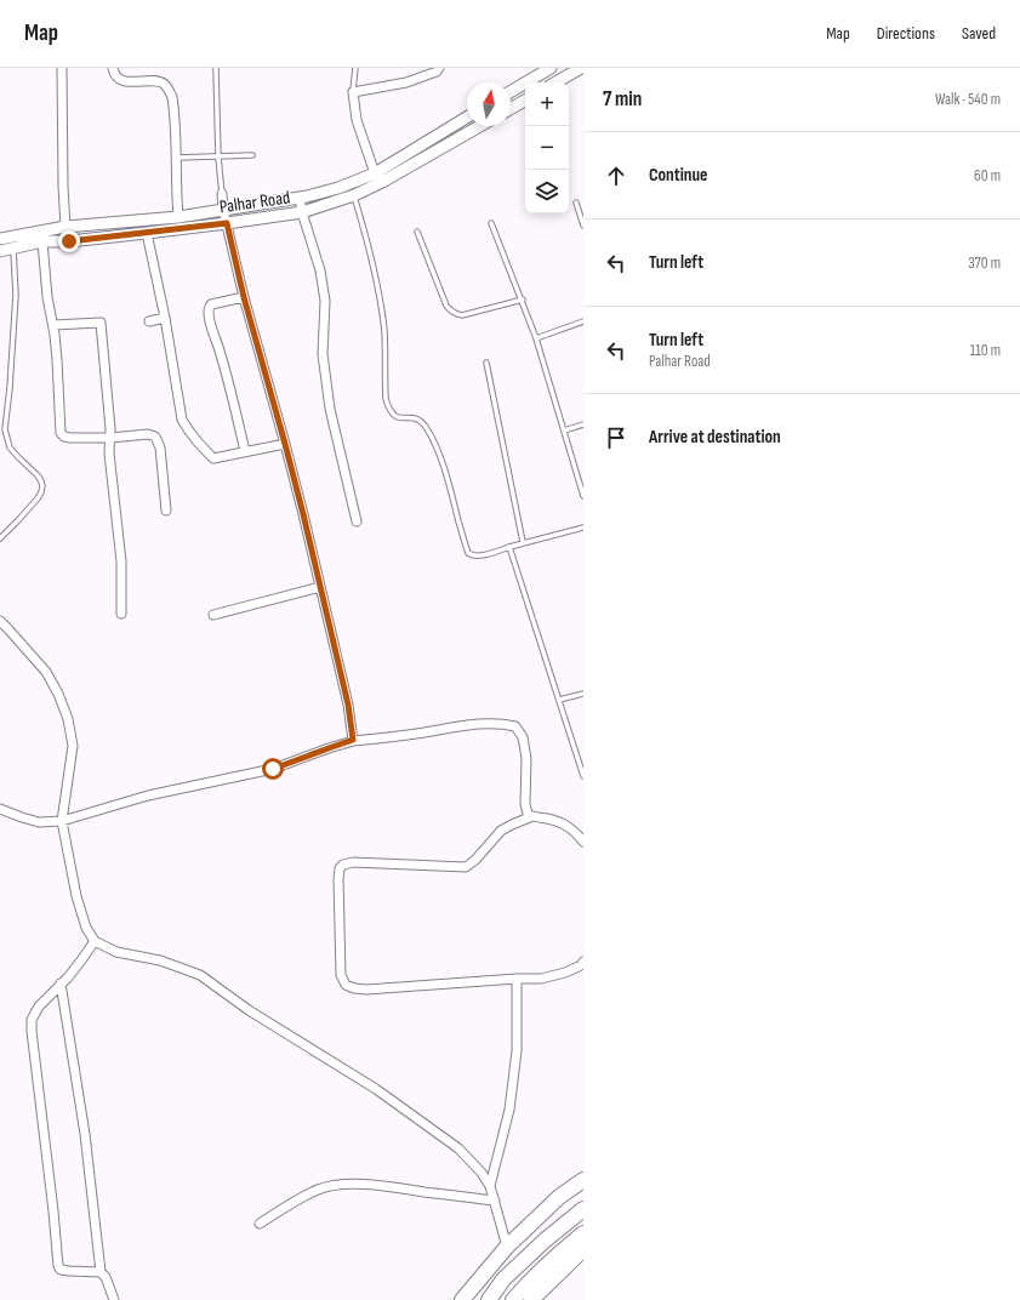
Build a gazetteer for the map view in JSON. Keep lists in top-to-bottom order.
{
  "streets": {
    "main road": ["Palhar Road"]
  },
  "north": "top",
  "page": {
    "header": "Map",
    "nav": ["Map", "Directions", "Saved"],
    "heading": ["7 min", "Walk · 540 m"],
    "map_buttons": ["+", "−"],
    "list": [
      ["Continue", "60 m"],
      ["Turn left", "370 m"],
      ["Turn left", "Palhar Road", "110 m"],
      "Arrive at destination"
    ]
  }
}
